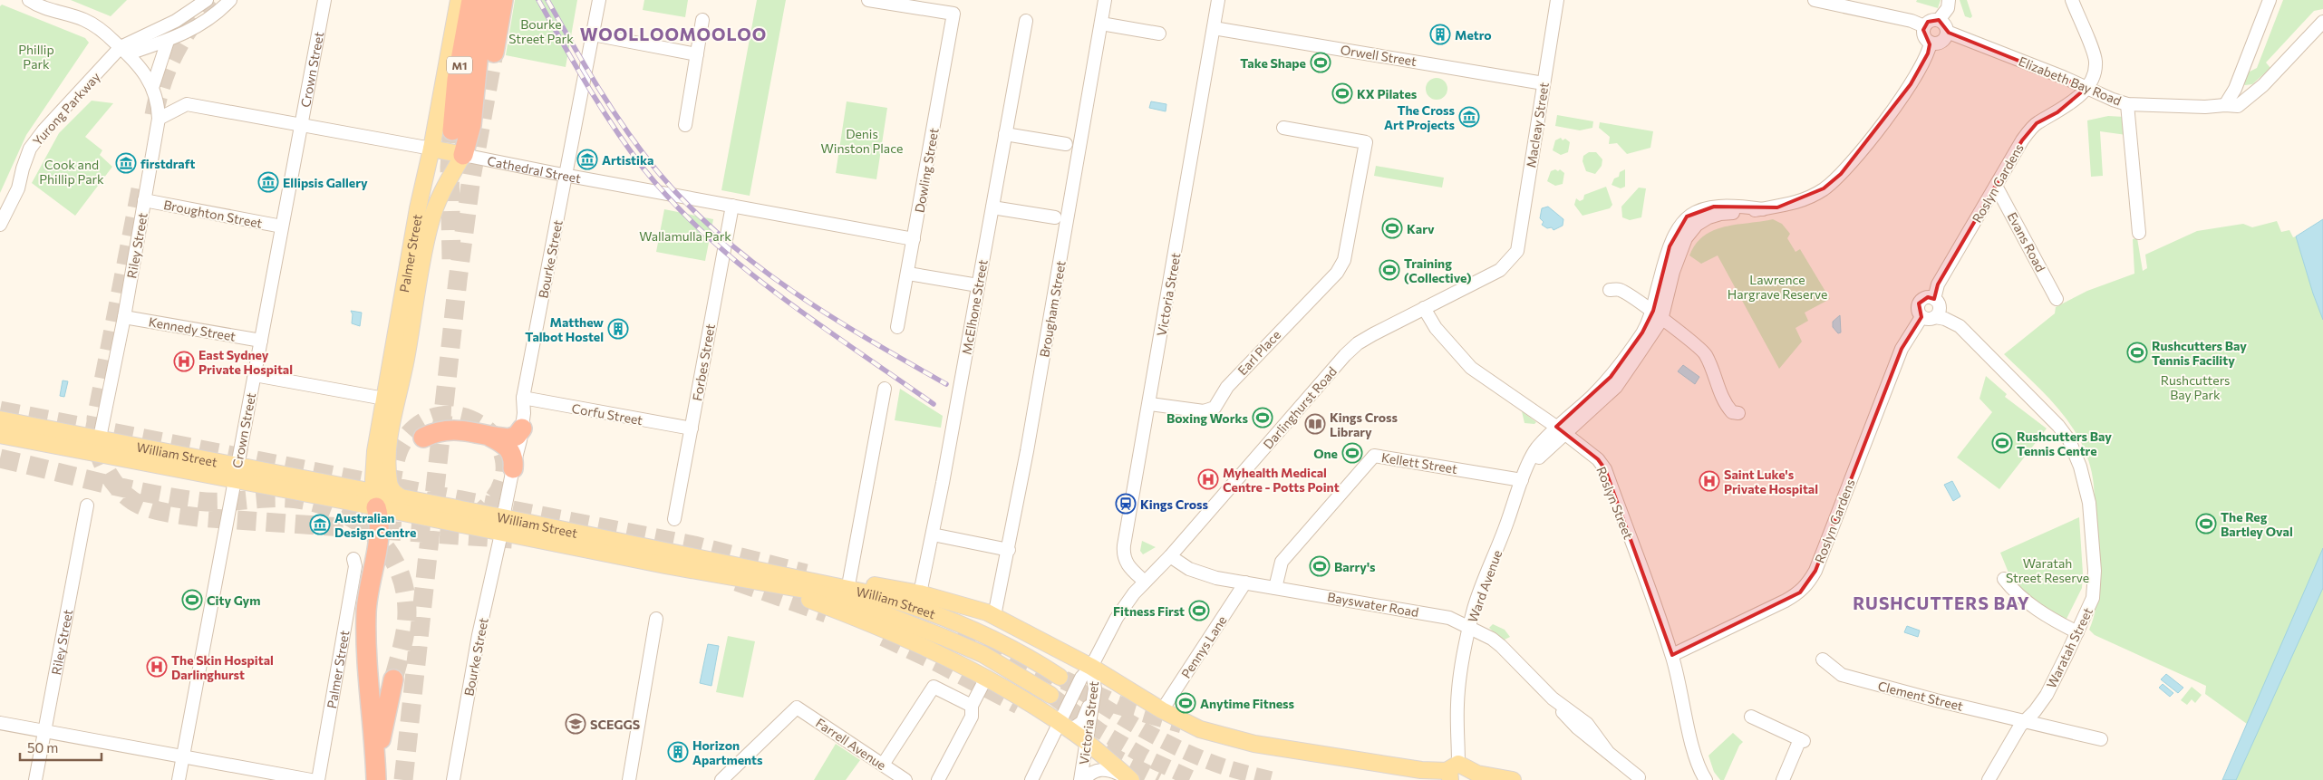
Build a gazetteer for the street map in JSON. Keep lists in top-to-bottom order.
{
  "streets": {
    "highway": ["M1"],
    "main road": [
      "Cathedral Street",
      "Riley Street",
      "Palmer Street",
      "William Street"
    ],
    "street": [
      "Orwell Street",
      "Crown Street",
      "Elizabeth Bay Road",
      "Yurong Parkway",
      "Macleay Street",
      "Dowling Street",
      "Roslyn Gardens",
      "Broughton Street",
      "Evans Road",
      "Bourke Street",
      "Victoria Street",
      "McElhone Street",
      "Brougham Street",
      "Kennedy Street",
      "Earl Place",
      "Forbes Street",
      "Darlinghurst Road",
      "Corfu Street",
      "Kellett Street",
      "Roslyn Street",
      "Ward Avenue",
      "Bayswater Road",
      "Pennys Lane",
      "Waratah Street",
      "Clement Street",
      "Farrell Avenue"
    ]
  },
  "crossings": [
    ["Orwell Street", "Macleay Street"],
    ["Orwell Street", "Victoria Street"],
    ["Crown Street", "Cathedral Street"],
    ["Crown Street", "Broughton Street"],
    ["Crown Street", "Kennedy Street"],
    ["Crown Street", "William Street"],
    ["Elizabeth Bay Road", "Roslyn Gardens"],
    ["Yurong Parkway", "Riley Street"],
    ["Macleay Street", "Darlinghurst Road"],
    ["Cathedral Street", "Dowling Street"],
    ["Cathedral Street", "Riley Street"],
    ["Cathedral Street", "Palmer Street"],
    ["Cathedral Street", "Bourke Street"],
    ["Cathedral Street", "Forbes Street"],
    ["Roslyn Gardens", "Evans Road"],
    ["Roslyn Gardens", "Roslyn Street"],
    ["Roslyn Gardens", "Waratah Street"],
    ["Broughton Street", "Riley Street"],
    ["Riley Street", "Kennedy Street"],
    ["Riley Street", "William Street"],
    ["Palmer Street", "William Street"],
    ["Bourke Street", "Corfu Street"],
    ["Bourke Street", "William Street"],
    ["Victoria Street", "Earl Place"],
    ["Victoria Street", "Darlinghurst Road"],
    ["Forbes Street", "Corfu Street"],
    ["Darlinghurst Road", "Roslyn Street"],
    ["Darlinghurst Road", "Bayswater Road"],
    ["Kellett Street", "Ward Avenue"],
    ["Kellett Street", "Bayswater Road"],
    ["Roslyn Street", "Ward Avenue"],
    ["Ward Avenue", "Bayswater Road"],
    ["Bayswater Road", "Pennys Lane"],
    ["Waratah Street", "Clement Street"]
  ],
  "districts": ["WOOLLOOMOOLOO", "RUSHCUTTERS BAY"],
  "parks": [
    "Bourke Street Park",
    "Phillip Park",
    "Denis Winston Place",
    "Cook and Phillip Park",
    "Wallamulla Park",
    "Lawrence Hargrave Reserve",
    "Rushcutters Bay Park",
    "Waratah Street Reserve"
  ],
  "places": {
    "building": ["Metro", "Matthew Talbot Hostel", "Horizon Apartments"],
    "sports": [
      "Take Shape",
      "KX Pilates",
      "Karv",
      "Training (Collective)",
      "Rushcutters Bay Tennis Facility",
      "Boxing Works",
      "Rushcutters Bay Tennis Centre",
      "One",
      "The Reg Bartley Oval",
      "Barry's",
      "City Gym",
      "Fitness First",
      "Anytime Fitness"
    ],
    "museum": [
      "The Cross Art Projects",
      "Artistika",
      "firstdraft",
      "Ellipsis Gallery",
      "Australian Design Centre"
    ],
    "hospital": [
      "East Sydney Private Hospital",
      "Myhealth Medical Centre - Potts Point",
      "Saint Luke's Private Hospital",
      "The Skin Hospital Darlinghurst"
    ],
    "library": ["Kings Cross Library"],
    "station": ["Kings Cross"],
    "school or university": ["SCEGGS"]
  },
  "scale_bar": "50 m"
}
